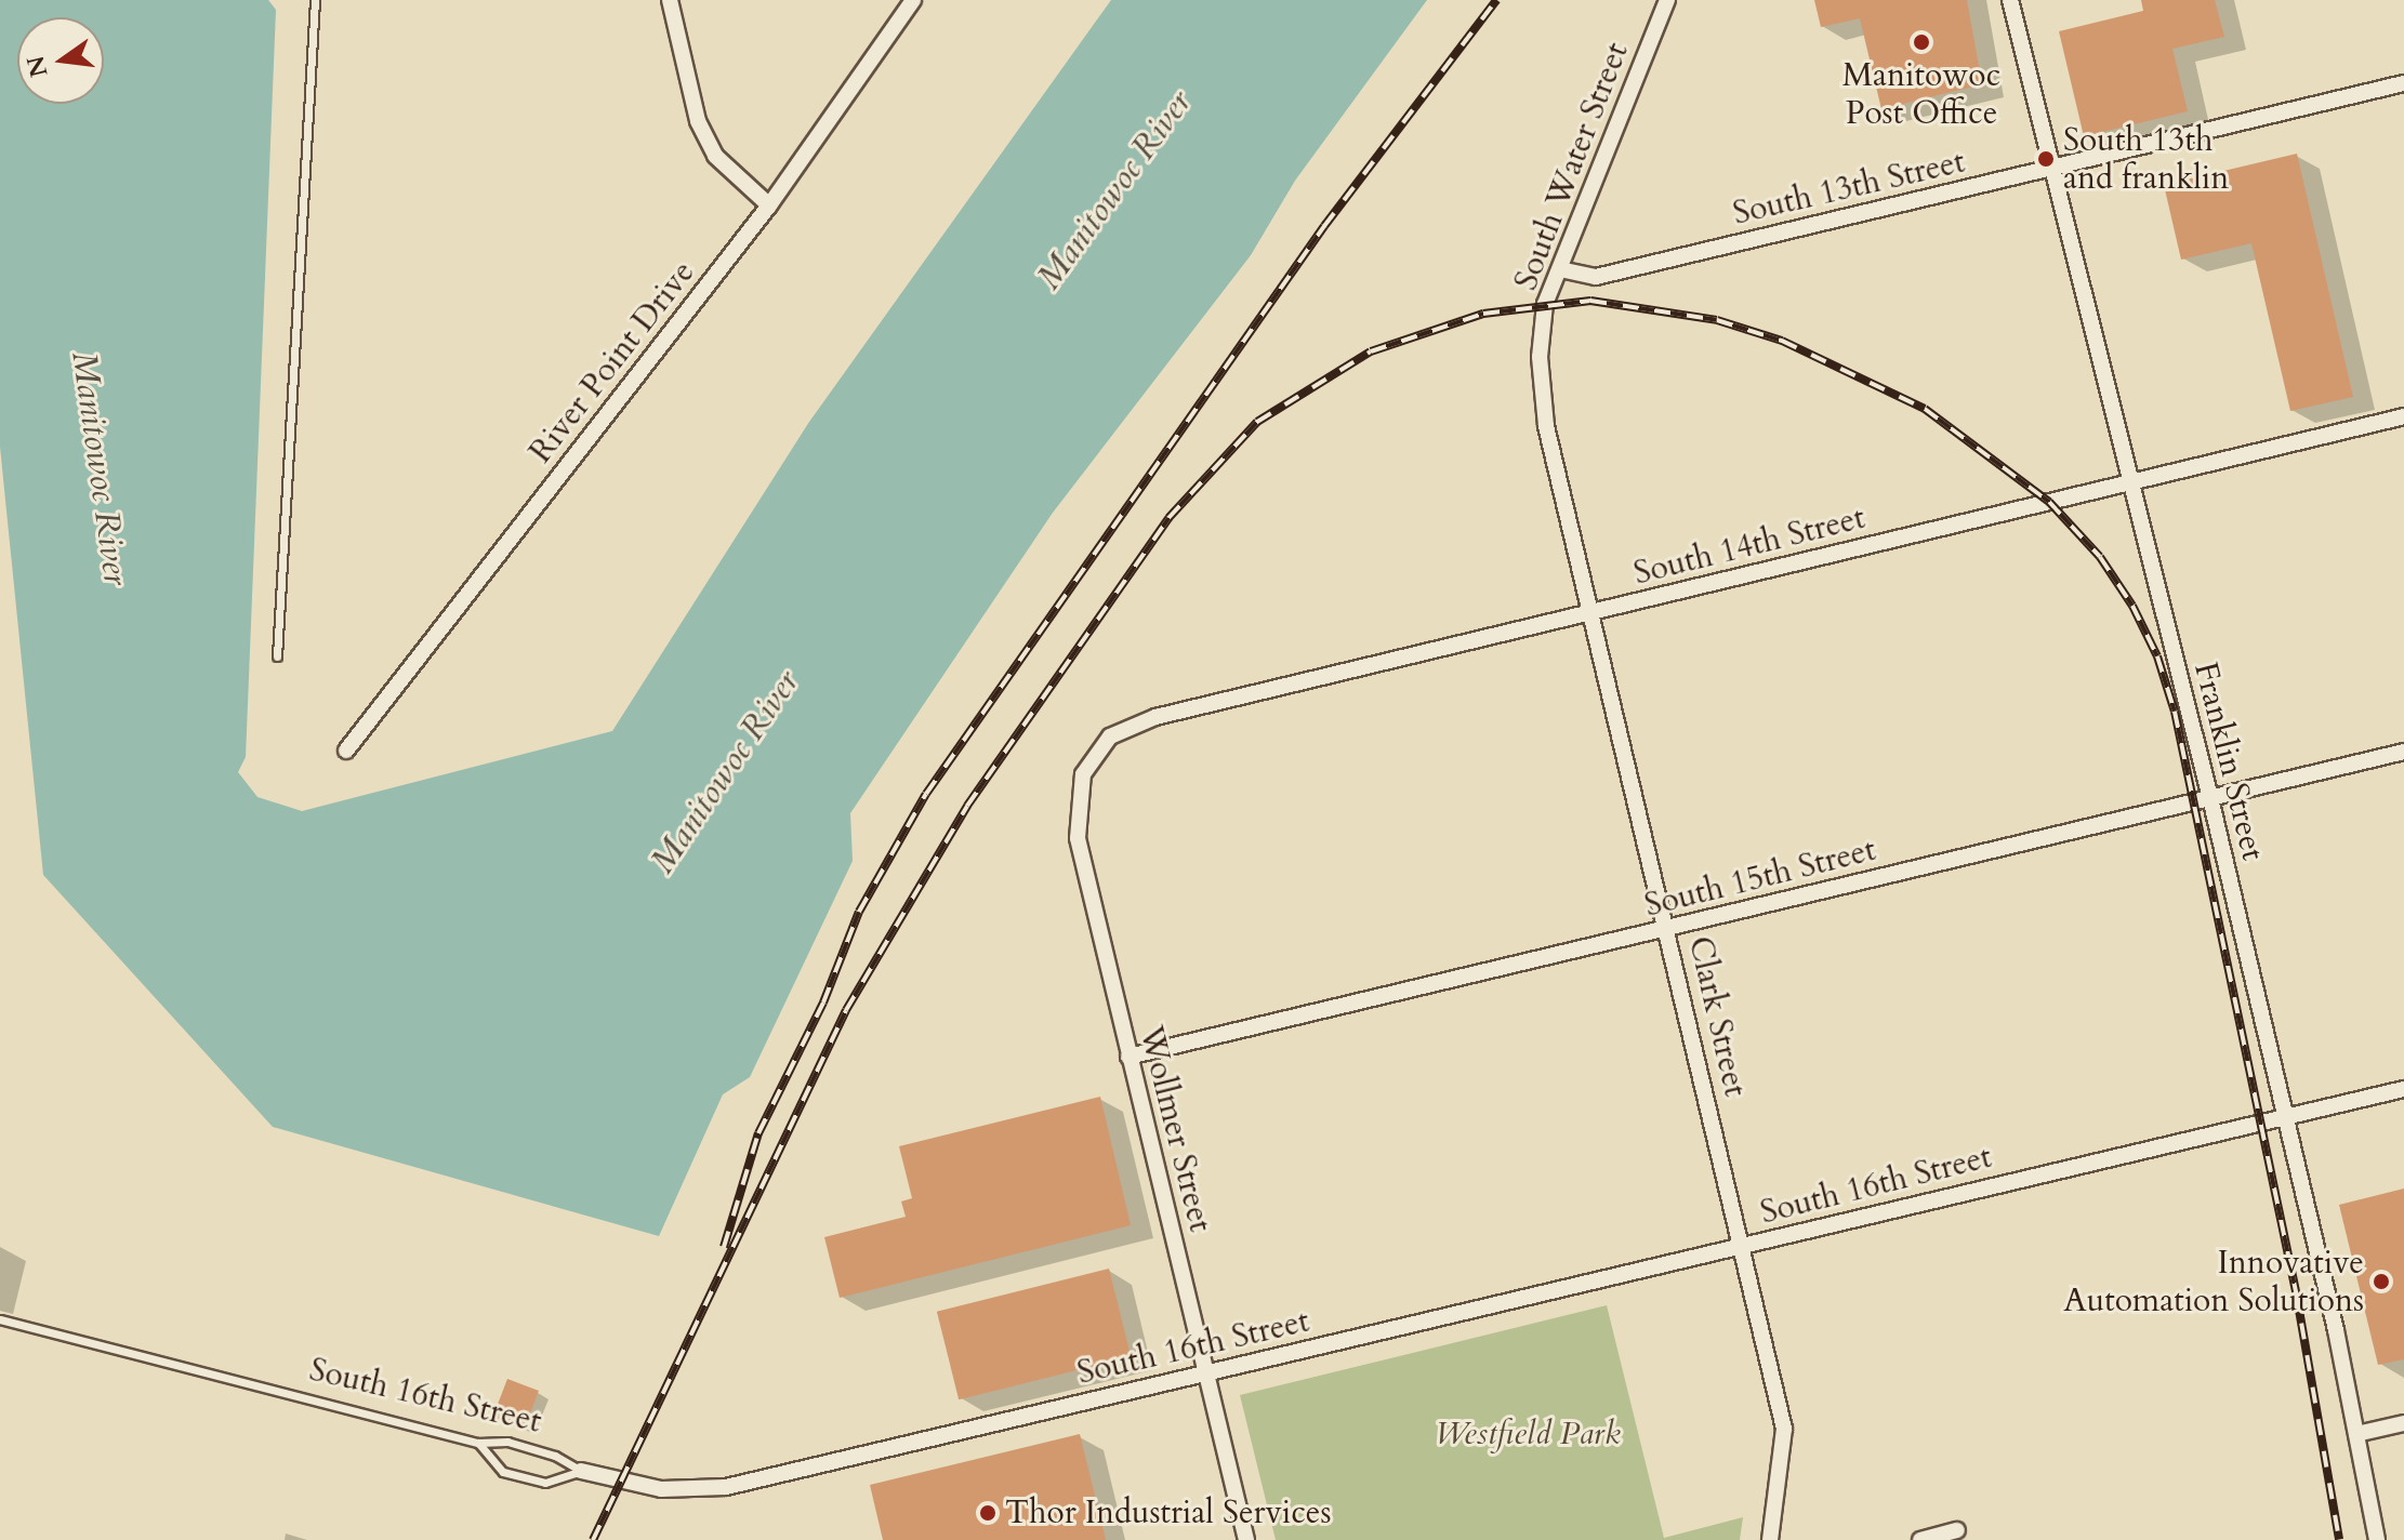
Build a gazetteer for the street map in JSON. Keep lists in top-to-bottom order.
{
  "streets": {
    "street": [
      "South Water Street",
      "South 13th Street",
      "River Point Drive",
      "South 14th Street",
      "Franklin Street",
      "South 15th Street",
      "Clark Street",
      "Wollmer Street",
      "South 16th Street"
    ]
  },
  "crossings": [
    ["South Water Street", "South 13th Street"],
    ["South Water Street", "Clark Street"],
    ["South 13th Street", "Franklin Street"],
    ["South 14th Street", "Franklin Street"],
    ["South 14th Street", "Clark Street"],
    ["South 14th Street", "Wollmer Street"],
    ["Franklin Street", "South 15th Street"],
    ["Franklin Street", "South 16th Street"],
    ["South 15th Street", "Clark Street"],
    ["South 15th Street", "Wollmer Street"],
    ["Clark Street", "South 16th Street"],
    ["Wollmer Street", "South 16th Street"]
  ],
  "water": ["Manitowoc River"],
  "parks": ["Westfield Park"],
  "places": [
    "Manitowoc Post Office",
    "South 13th and franklin",
    "Innovative Automation Solutions",
    "Thor Industrial Services"
  ],
  "north": "left"
}
